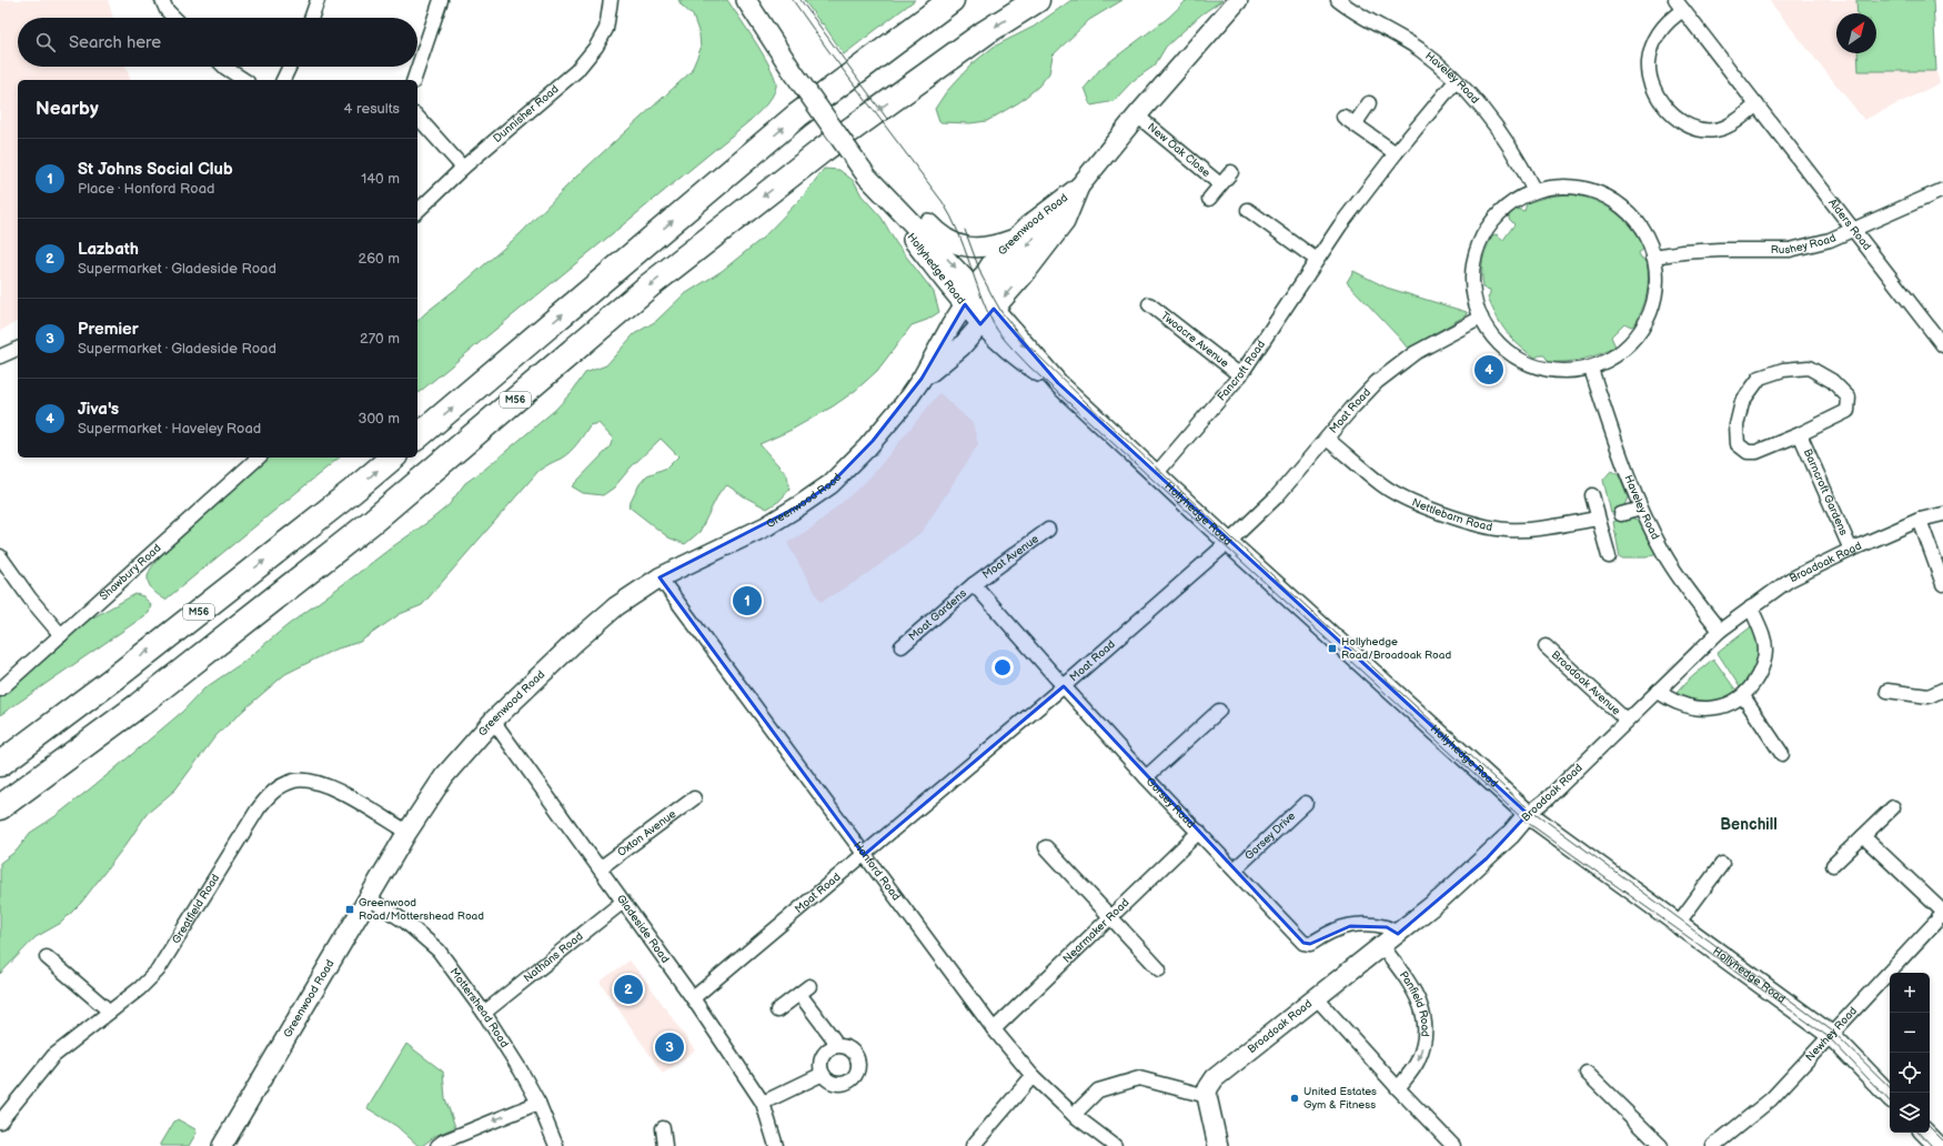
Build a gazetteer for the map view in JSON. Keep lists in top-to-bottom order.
{
  "streets": {
    "highway": ["M56"],
    "street": [
      "Haveley Road",
      "Dunnisher Road",
      "New Oak Close",
      "Greenwood Road",
      "Alders Road",
      "Rushey Road",
      "Hollyhedge Road",
      "Twoacre Avenue",
      "Fancroft Road",
      "Moat Road",
      "Barncroft Gardens",
      "Nettlebarn Road",
      "Moat Avenue",
      "Broadoak Road",
      "Shawbury Road",
      "Moat Gardens",
      "Broadoak Avenue",
      "Gorsey Road",
      "Oxton Avenue",
      "Gorsey Drive",
      "Honford Road",
      "Greatfield Road",
      "Gladeside Road",
      "Nearmaker Road",
      "Nathans Road",
      "Panfield Road",
      "Mottershead Road",
      "Newhey Road"
    ]
  },
  "crossings": [
    ["Haveley Road", "Fancroft Road"],
    ["Haveley Road", "Broadoak Road"],
    ["New Oak Close", "Greenwood Road"],
    ["Greenwood Road", "Hollyhedge Road"],
    ["Greenwood Road", "Honford Road"],
    ["Greenwood Road", "Greatfield Road"],
    ["Greenwood Road", "Gladeside Road"],
    ["Greenwood Road", "Mottershead Road"],
    ["Alders Road", "Rushey Road"],
    ["Hollyhedge Road", "Fancroft Road"],
    ["Hollyhedge Road", "Moat Road"],
    ["Hollyhedge Road", "Broadoak Road"],
    ["Hollyhedge Road", "Newhey Road"],
    ["Twoacre Avenue", "Fancroft Road"],
    ["Moat Road", "Nettlebarn Road"],
    ["Moat Road", "Gorsey Road"],
    ["Moat Road", "Honford Road"],
    ["Moat Road", "Gladeside Road"],
    ["Barncroft Gardens", "Broadoak Road"],
    ["Moat Avenue", "Moat Gardens"],
    ["Moat Avenue", "Gorsey Road"],
    ["Broadoak Road", "Broadoak Avenue"],
    ["Broadoak Road", "Gorsey Road"],
    ["Broadoak Road", "Panfield Road"],
    ["Moat Gardens", "Gorsey Road"],
    ["Gorsey Road", "Gorsey Drive"],
    ["Gorsey Road", "Nearmaker Road"],
    ["Oxton Avenue", "Gladeside Road"],
    ["Honford Road", "Nearmaker Road"],
    ["Gladeside Road", "Nathans Road"],
    ["Nathans Road", "Mottershead Road"]
  ],
  "one_way": ["Panfield Road"],
  "districts": ["Benchill"],
  "places": {
    "transit": ["Hollyhedge Road/Broadoak Road", "Greenwood Road/Mottershead Road"],
    "other": ["United Estates Gym & Fitness"]
  },
  "north": "top right",
  "page": {
    "search": "Search here",
    "heading": ["Nearby", "4 results"],
    "list": [
      {
        "mark": "1",
        "name": "St Johns Social Club",
        "note": "Place · Honford Road",
        "value": "140 m"
      },
      {
        "mark": "2",
        "name": "Lazbath",
        "note": "Supermarket · Gladeside Road",
        "value": "260 m"
      },
      {
        "mark": "3",
        "name": "Premier",
        "note": "Supermarket · Gladeside Road",
        "value": "270 m"
      },
      {
        "mark": "4",
        "name": "Jiva's",
        "note": "Supermarket · Haveley Road",
        "value": "300 m"
      }
    ],
    "pins": [
      "4",
      "1",
      "2",
      "3"
    ],
    "map_buttons": ["+", "−"]
  }
}
